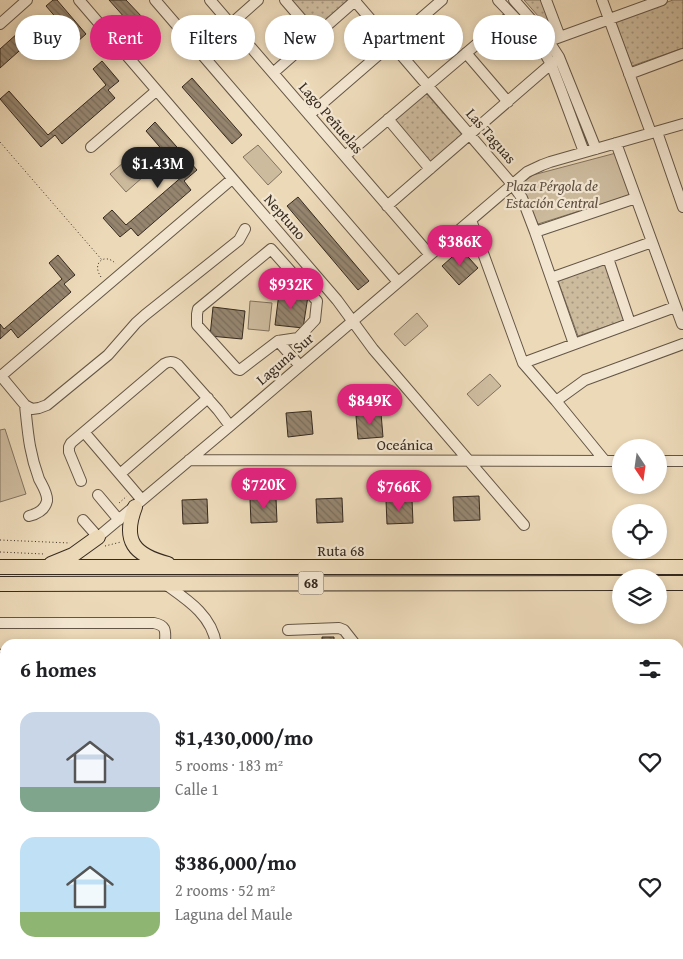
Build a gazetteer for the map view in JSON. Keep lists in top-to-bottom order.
{
  "streets": {
    "highway": ["Ruta 68", "68"],
    "street": [
      "Lago Peñuelas",
      "Las Taguas",
      "Neptuno",
      "Laguna Sur",
      "Oceánica"
    ]
  },
  "crossings": [
    ["Lago Peñuelas", "Laguna Sur"],
    ["Las Taguas", "Laguna Sur"],
    ["Neptuno", "Laguna Sur"],
    ["Neptuno", "Oceánica"],
    ["Laguna Sur", "Oceánica"]
  ],
  "parks": ["Plaza Pérgola de Estación Central"],
  "north": "bottom",
  "page": {
    "chip": [
      "Buy",
      "Rent",
      "Filters",
      "New",
      "Apartment",
      "House"
    ],
    "price": [
      "$1.43M",
      "$386K",
      "$932K",
      "$849K",
      "$720K",
      "$766K"
    ],
    "heading": "6 homes",
    "list": [
      {
        "name": "$1,430,000/mo",
        "note": "5 rooms · 183 m² · Calle 1"
      },
      {
        "name": "$386,000/mo",
        "note": "2 rooms · 52 m² · Laguna del Maule"
      }
    ]
  }
}
